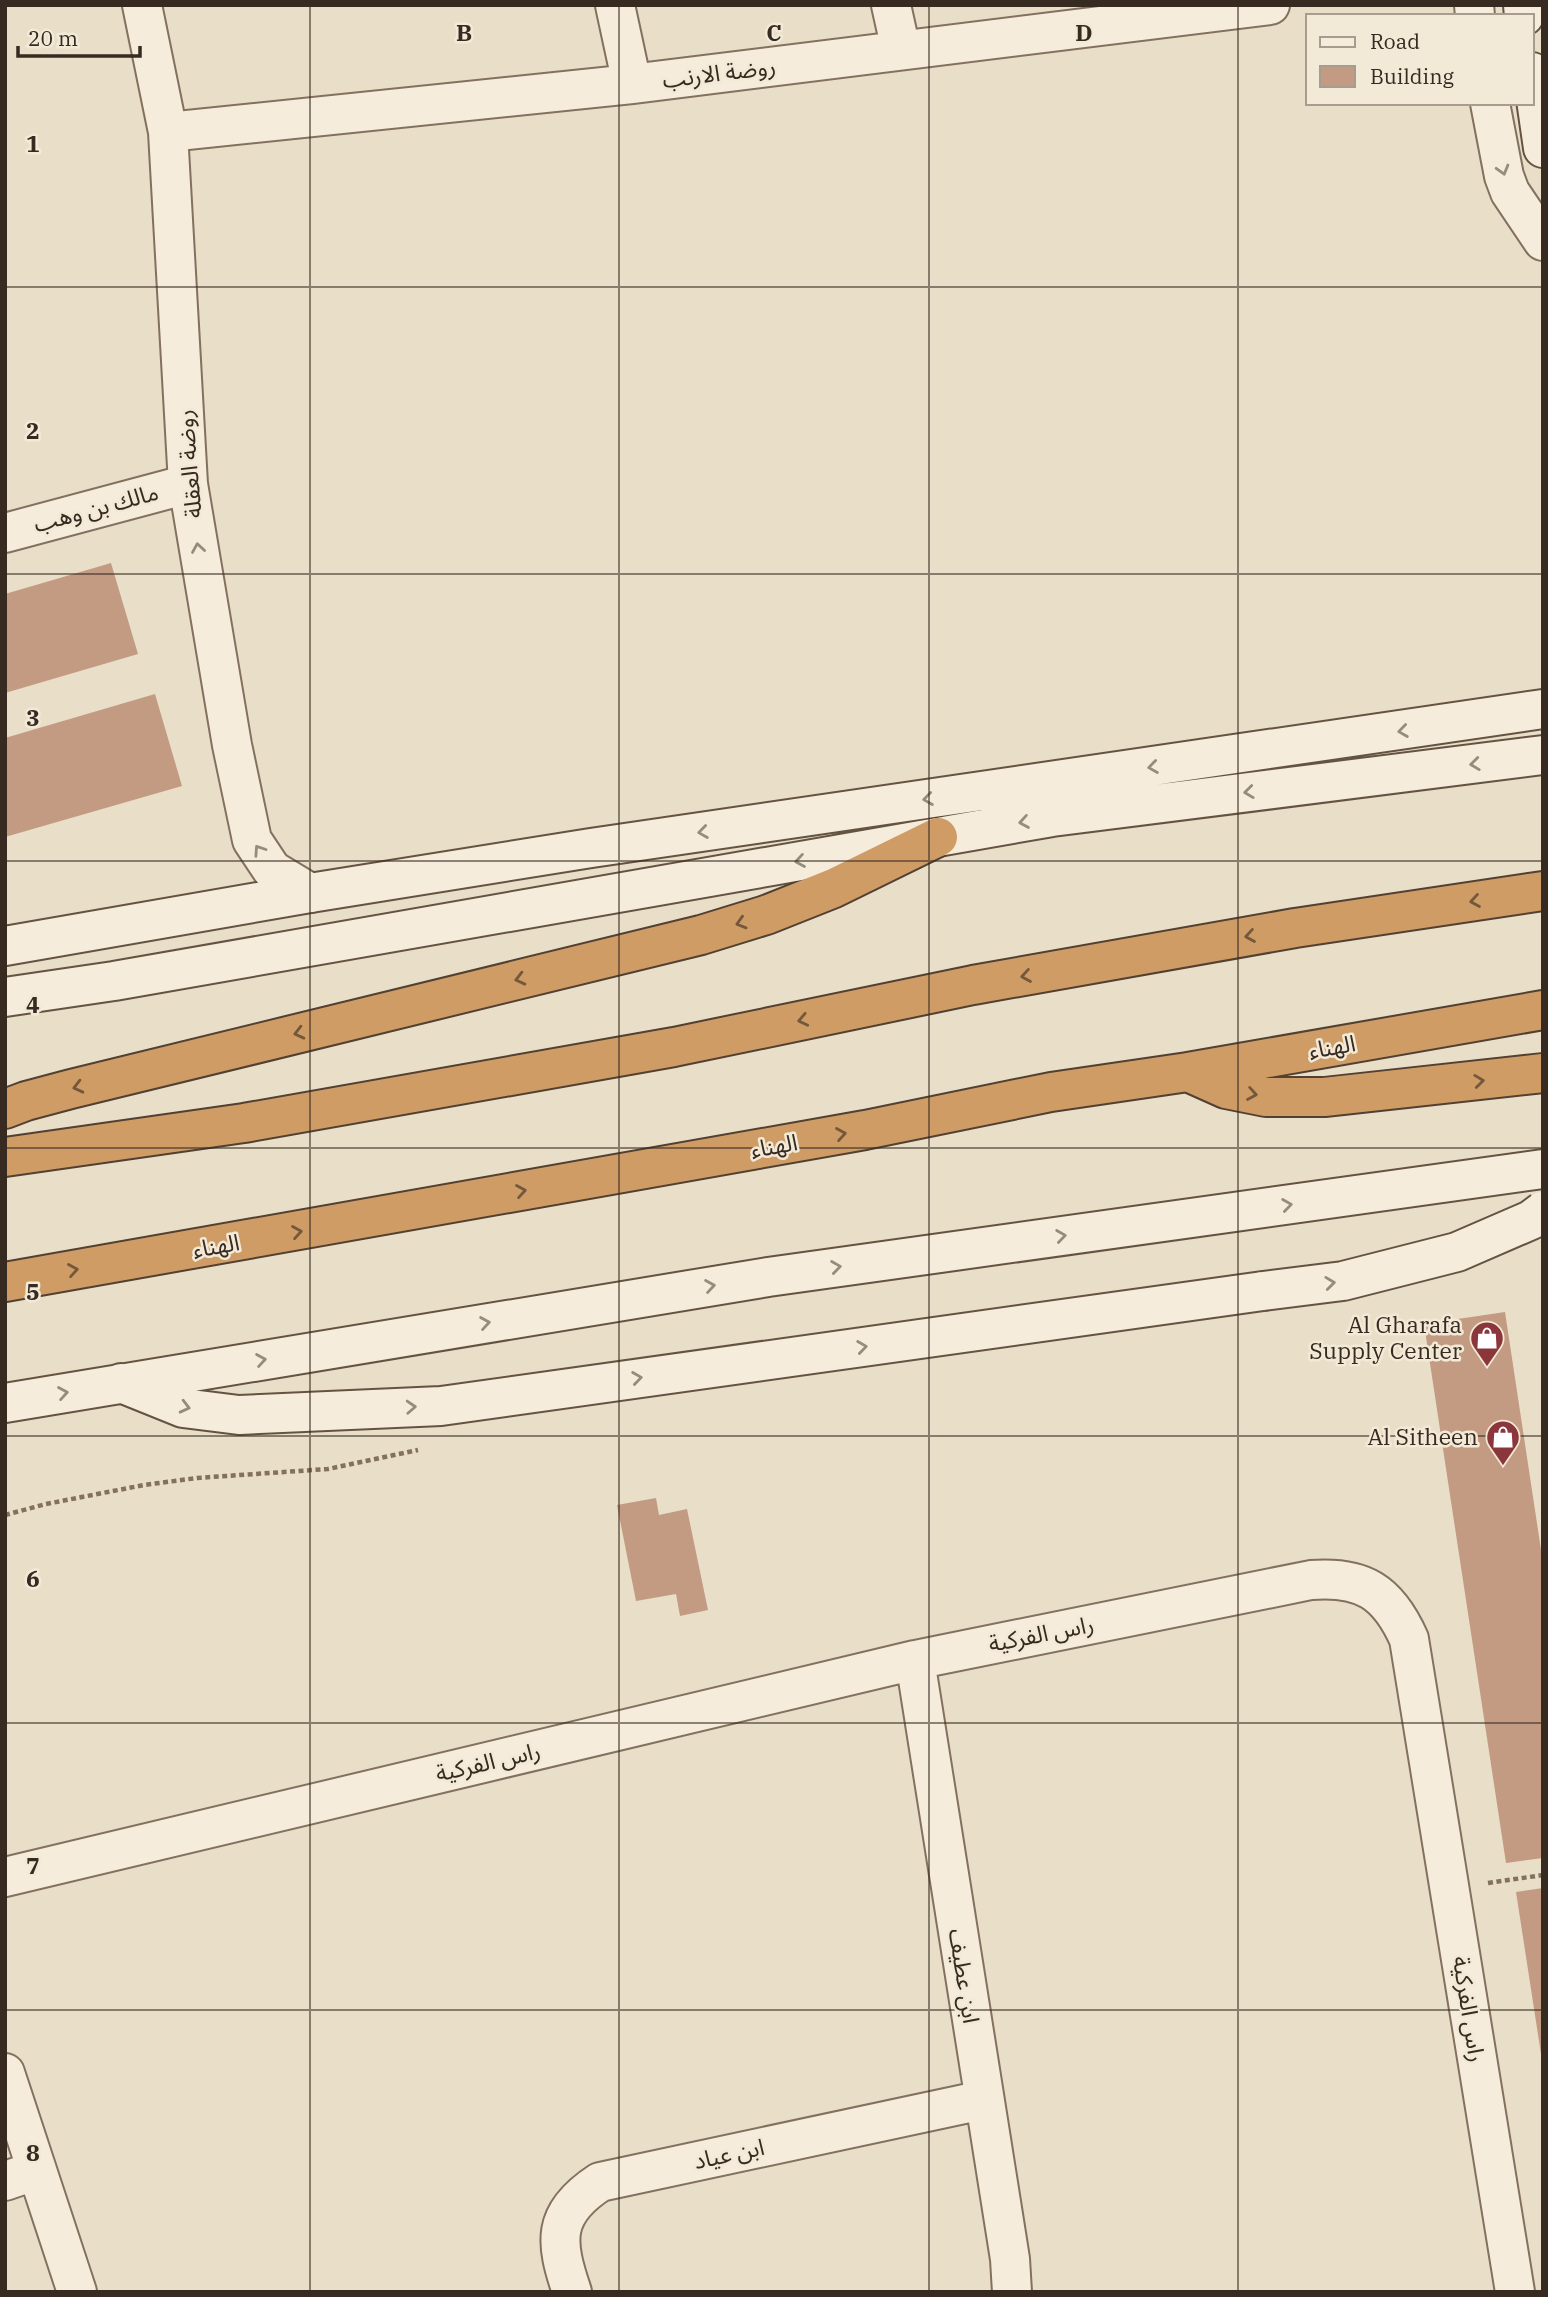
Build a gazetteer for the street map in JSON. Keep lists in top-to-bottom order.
{
  "streets": {
    "highway": ["الهناء"],
    "main road": [
      "روضة الارنب",
      "روضة العقلة",
      "مالك بن وهب",
      "راس الفركية",
      "ابن عطيف",
      "ابن عياد"
    ]
  },
  "crossings": [
    ["روضة الارنب", "روضة العقلة"],
    ["روضة العقلة", "مالك بن وهب"],
    ["راس الفركية", "ابن عطيف"],
    ["ابن عطيف", "ابن عياد"]
  ],
  "one_way": ["روضة العقلة"],
  "places": {
    "shop": ["Al Gharafa Supply Center", "Al Sitheen"]
  },
  "legend": ["Road", "Building"],
  "scale_bar": "20 m",
  "grid": {
    "columns": ["B", "C", "D"],
    "rows": [
      "1",
      "2",
      "3",
      "4",
      "5",
      "6",
      "7",
      "8"
    ]
  }
}
